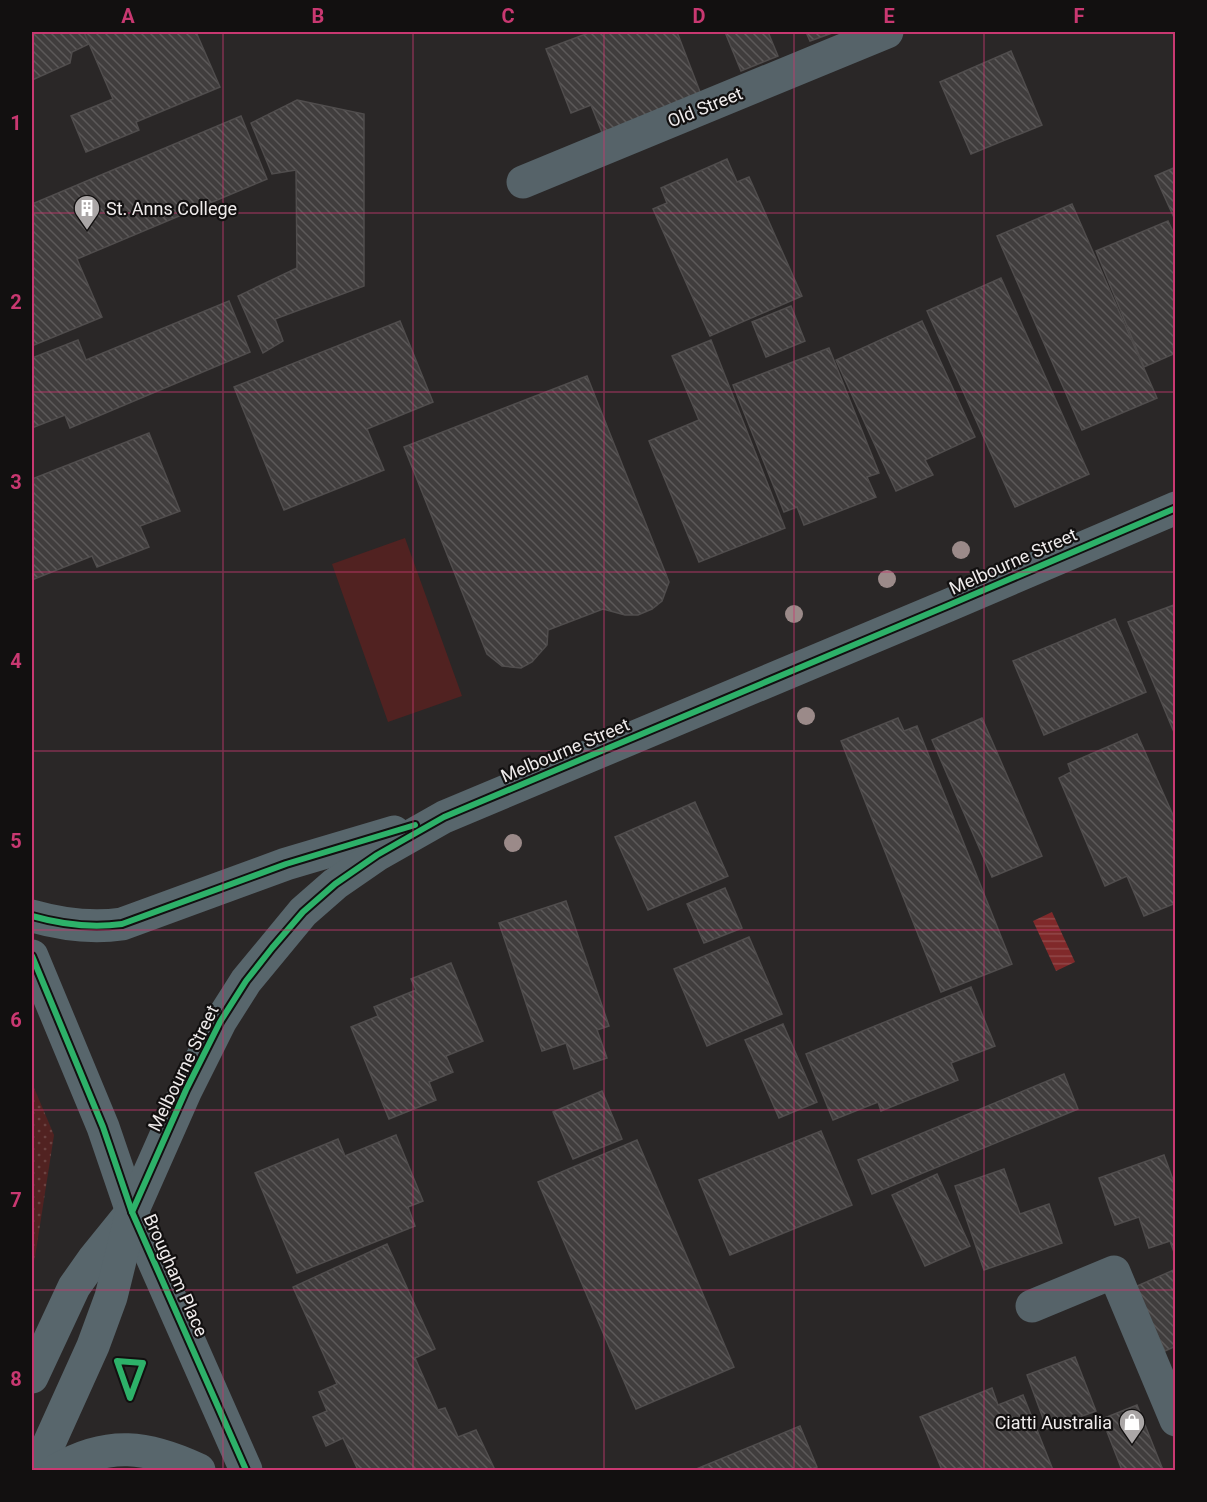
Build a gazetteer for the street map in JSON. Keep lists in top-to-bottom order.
{
  "streets": {
    "main road": ["Melbourne Street", "Brougham Place"],
    "street": ["Old Street"]
  },
  "crossings": [
    ["Melbourne Street", "Brougham Place"]
  ],
  "places": {
    "building": ["St. Anns College"],
    "shop": ["Ciatti Australia"]
  },
  "grid": {
    "columns": [
      "A",
      "B",
      "C",
      "D",
      "E",
      "F"
    ],
    "rows": [
      "1",
      "2",
      "3",
      "4",
      "5",
      "6",
      "7",
      "8"
    ]
  }
}
